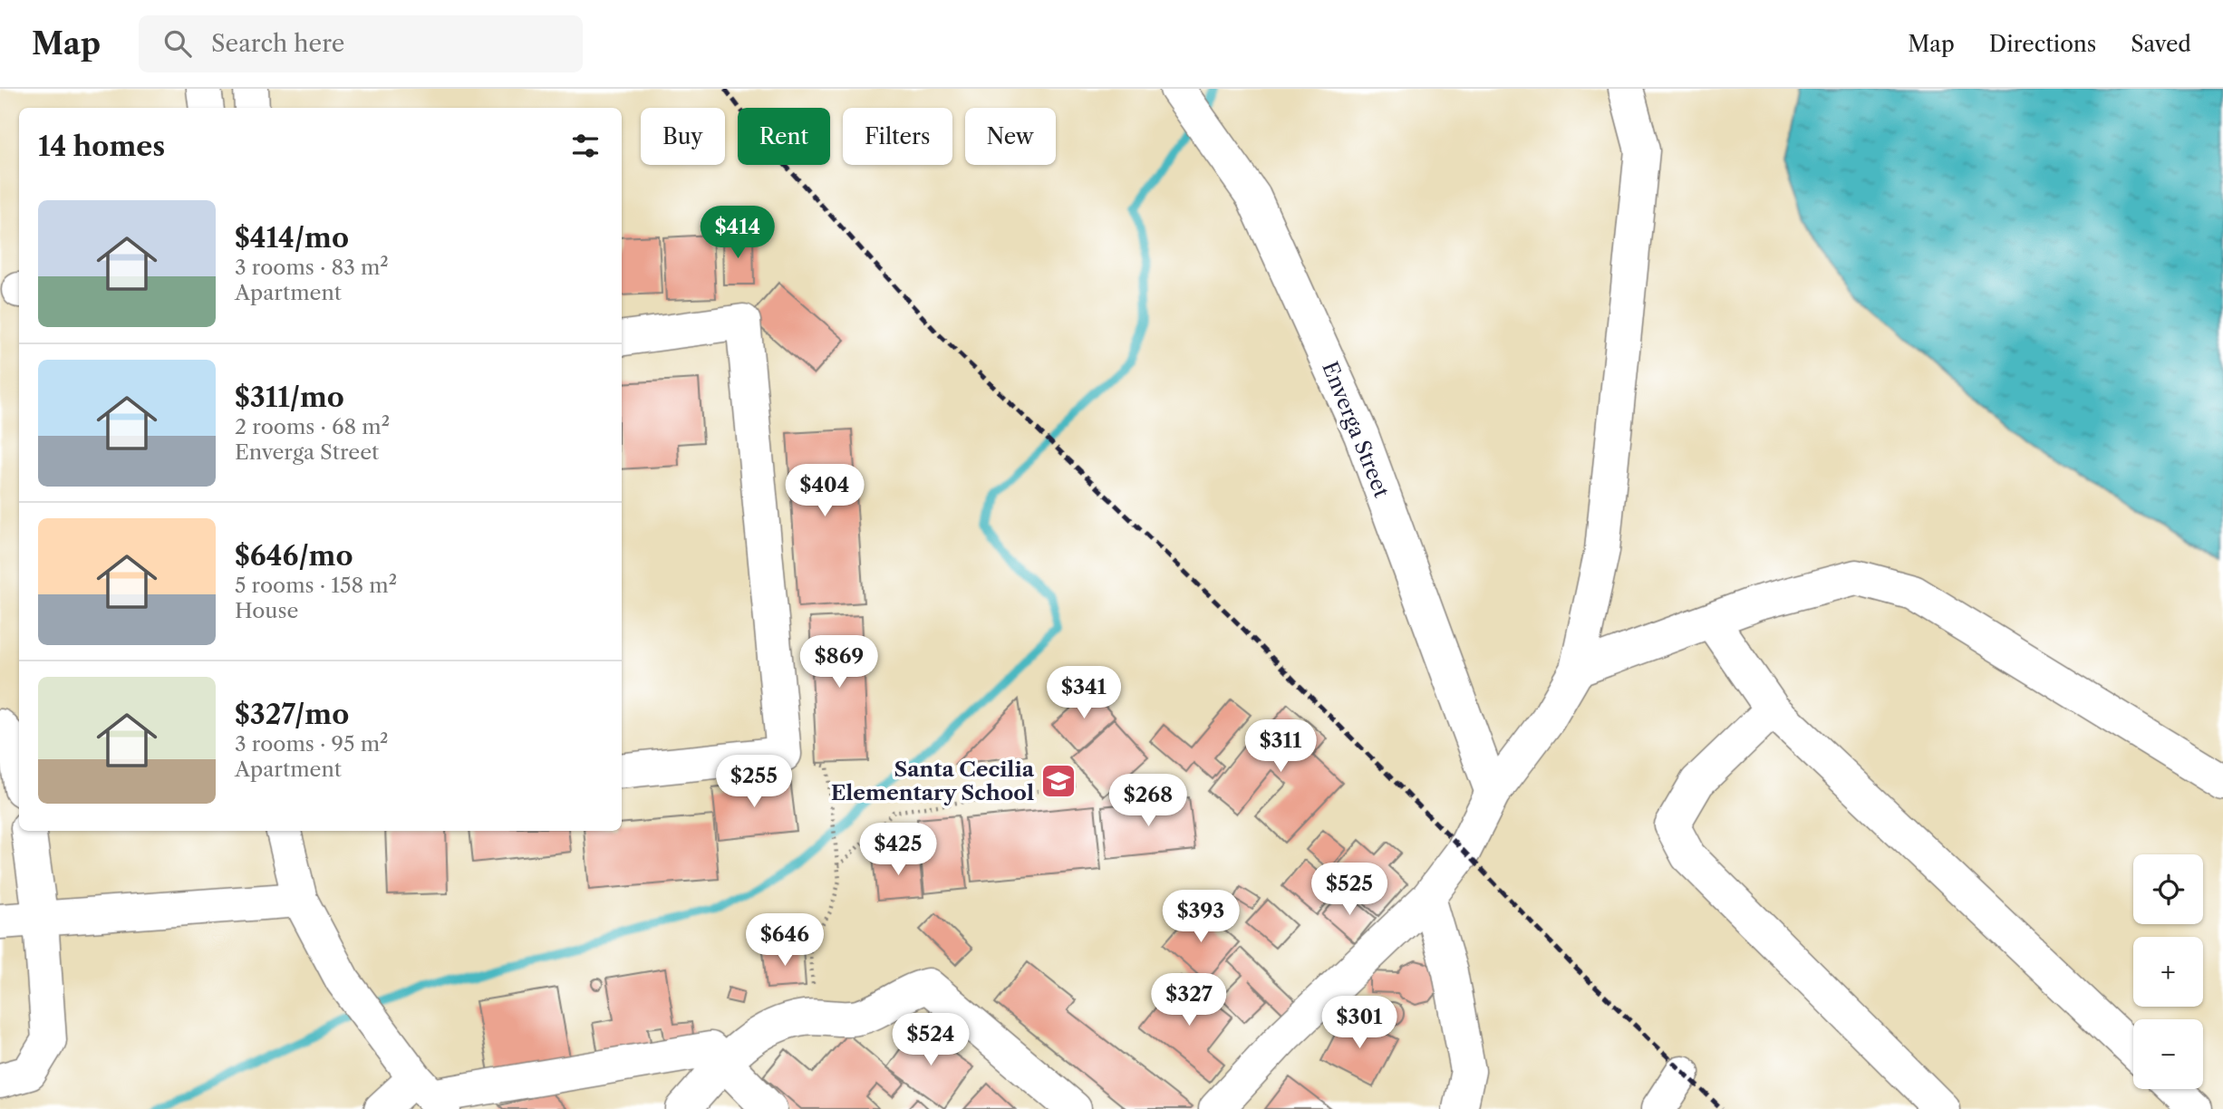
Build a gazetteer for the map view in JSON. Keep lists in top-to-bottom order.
{
  "streets": {
    "street": ["Enverga Street"]
  },
  "places": {
    "school or university": ["Santa Cecilia Elementary School"]
  },
  "page": {
    "header": "Map",
    "search": "Search here",
    "nav": ["Map", "Directions", "Saved"],
    "chip": [
      "Buy",
      "Rent",
      "Filters",
      "New"
    ],
    "heading": "14 homes",
    "list": [
      {
        "name": "$414/mo",
        "note": "3 rooms · 83 m² · Apartment"
      },
      {
        "name": "$311/mo",
        "note": "2 rooms · 68 m² · Enverga Street"
      },
      {
        "name": "$646/mo",
        "note": "5 rooms · 158 m² · House"
      },
      {
        "name": "$327/mo",
        "note": "3 rooms · 95 m² · Apartment"
      }
    ],
    "price": [
      "$414",
      "$404",
      "$869",
      "$341",
      "$311",
      "$255",
      "$268",
      "$425",
      "$525",
      "$393",
      "$646",
      "$327",
      "$301",
      "$524"
    ],
    "map_buttons": ["+", "−"]
  }
}
